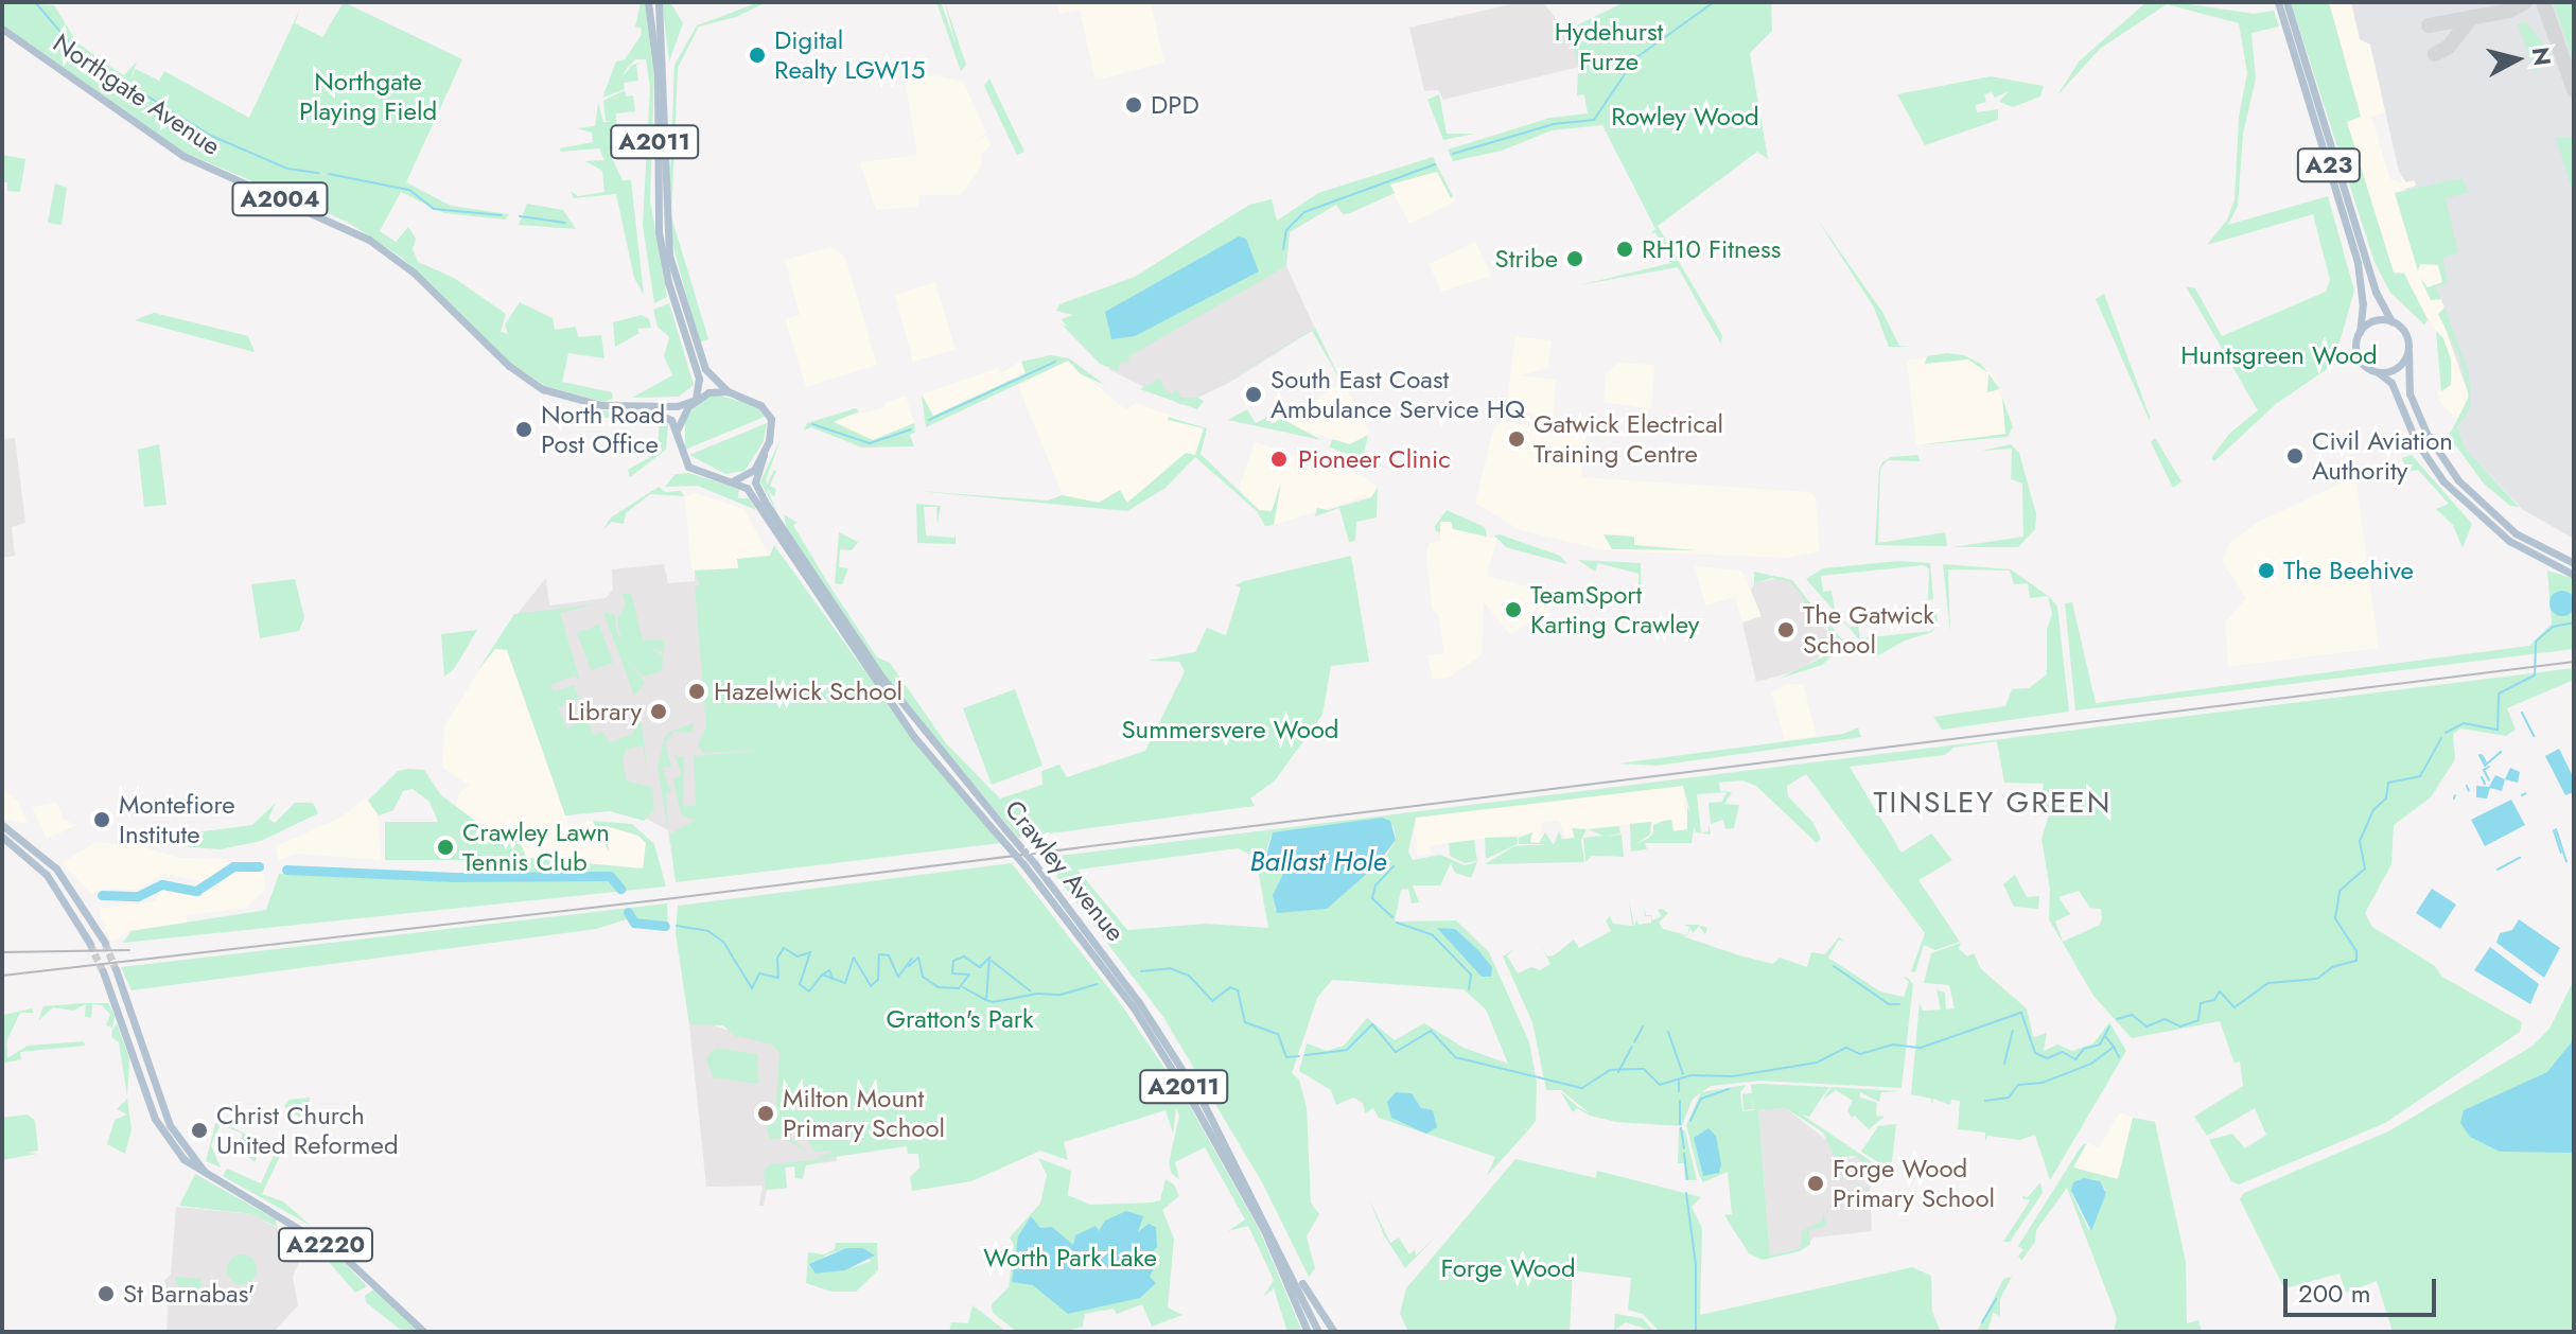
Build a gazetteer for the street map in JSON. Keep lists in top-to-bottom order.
{
  "streets": {
    "main road": [
      "Northgate Avenue",
      "A2011",
      "A23",
      "A2004",
      "Crawley Avenue",
      "A2220"
    ]
  },
  "crossings": [
    ["Northgate Avenue", "A2011"],
    ["Northgate Avenue", "Crawley Avenue"],
    ["A2011", "Crawley Avenue"]
  ],
  "districts": ["TINSLEY GREEN"],
  "water": ["Ballast Hole"],
  "parks": [
    "Hydehurst Furze",
    "Northgate Playing Field",
    "Rowley Wood",
    "Huntsgreen Wood",
    "Summersvere Wood",
    "Gratton's Park",
    "Worth Park Lake",
    "Forge Wood"
  ],
  "places": [
    "Digital Realty LGW15",
    "DPD",
    "RH10 Fitness",
    "Stribe",
    "South East Coast Ambulance Service HQ",
    "North Road Post Office",
    "Gatwick Electrical Training Centre",
    "Civil Aviation Authority",
    "Pioneer Clinic",
    "The Beehive",
    "TeamSport Karting Crawley",
    "The Gatwick School",
    "Hazelwick School",
    "Library",
    "Montefiore Institute",
    "Crawley Lawn Tennis Club",
    "Milton Mount Primary School",
    "Christ Church United Reformed",
    "Forge Wood Primary School",
    "St Barnabas'"
  ],
  "scale_bar": "200 m",
  "north": "right"
}
